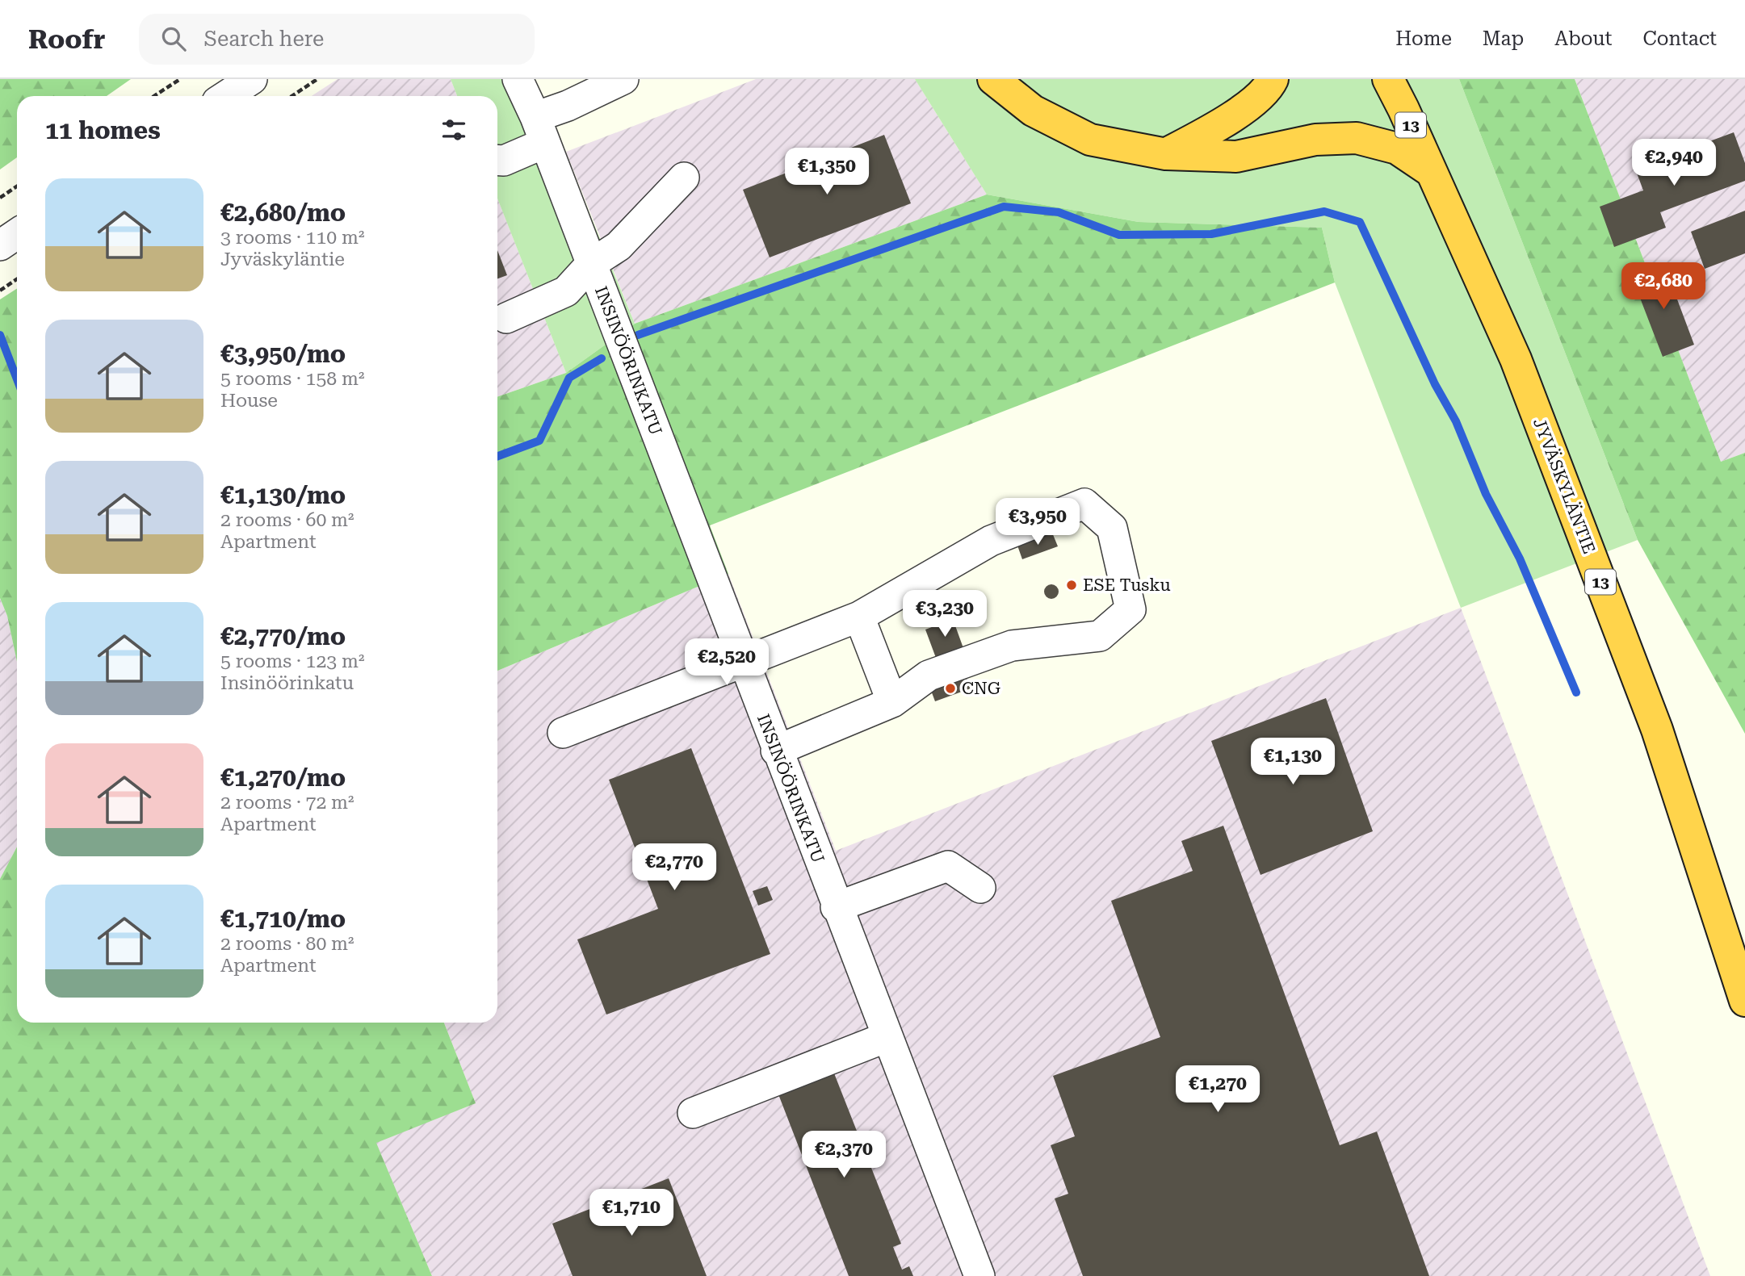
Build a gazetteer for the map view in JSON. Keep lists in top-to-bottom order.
{
  "streets": {
    "highway": ["13", "JYVÄSKYLÄNTIE"],
    "street": ["INSINÖÖRINKATU"]
  },
  "places": ["ESE Tusku", "CNG"],
  "page": {
    "header": "Roofr",
    "search": "Search here",
    "nav": [
      "Home",
      "Map",
      "About",
      "Contact"
    ],
    "heading": "11 homes",
    "price": [
      "€2,940",
      "€1,350",
      "€2,680",
      "€3,950",
      "€3,230",
      "€2,520",
      "€1,130",
      "€2,770",
      "€1,270",
      "€2,370",
      "€1,710"
    ],
    "list": [
      {
        "name": "€2,680/mo",
        "note": "3 rooms · 110 m² · Jyväskyläntie"
      },
      {
        "name": "€3,950/mo",
        "note": "5 rooms · 158 m² · House"
      },
      {
        "name": "€1,130/mo",
        "note": "2 rooms · 60 m² · Apartment"
      },
      {
        "name": "€2,770/mo",
        "note": "5 rooms · 123 m² · Insinöörinkatu"
      },
      {
        "name": "€1,270/mo",
        "note": "2 rooms · 72 m² · Apartment"
      },
      {
        "name": "€1,710/mo",
        "note": "2 rooms · 80 m² · Apartment"
      }
    ]
  }
}
